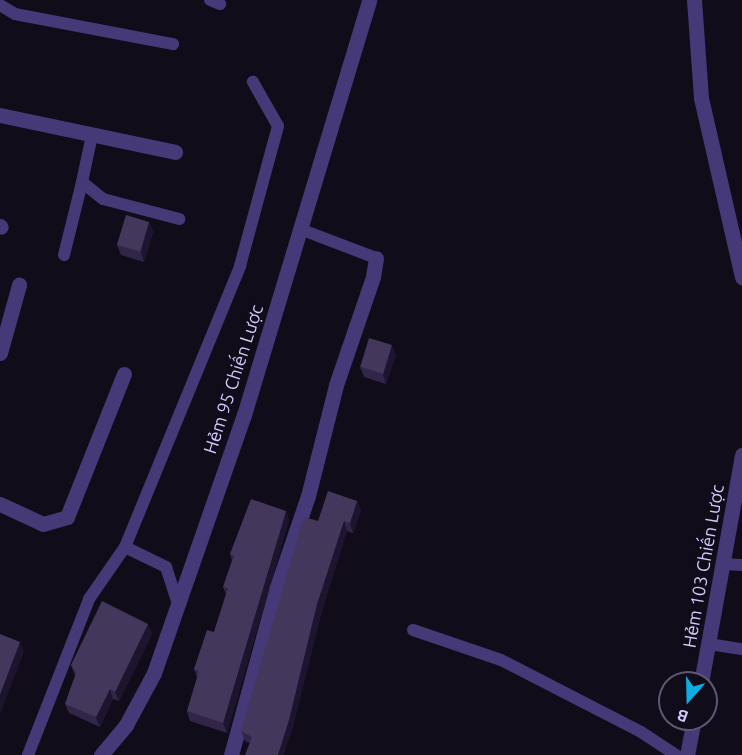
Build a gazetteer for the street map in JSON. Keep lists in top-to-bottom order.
{
  "streets": {
    "street": ["Hẻm 95 Chiến Lược", "Hẻm 103 Chiến Lược"]
  },
  "north": "bottom"
}
